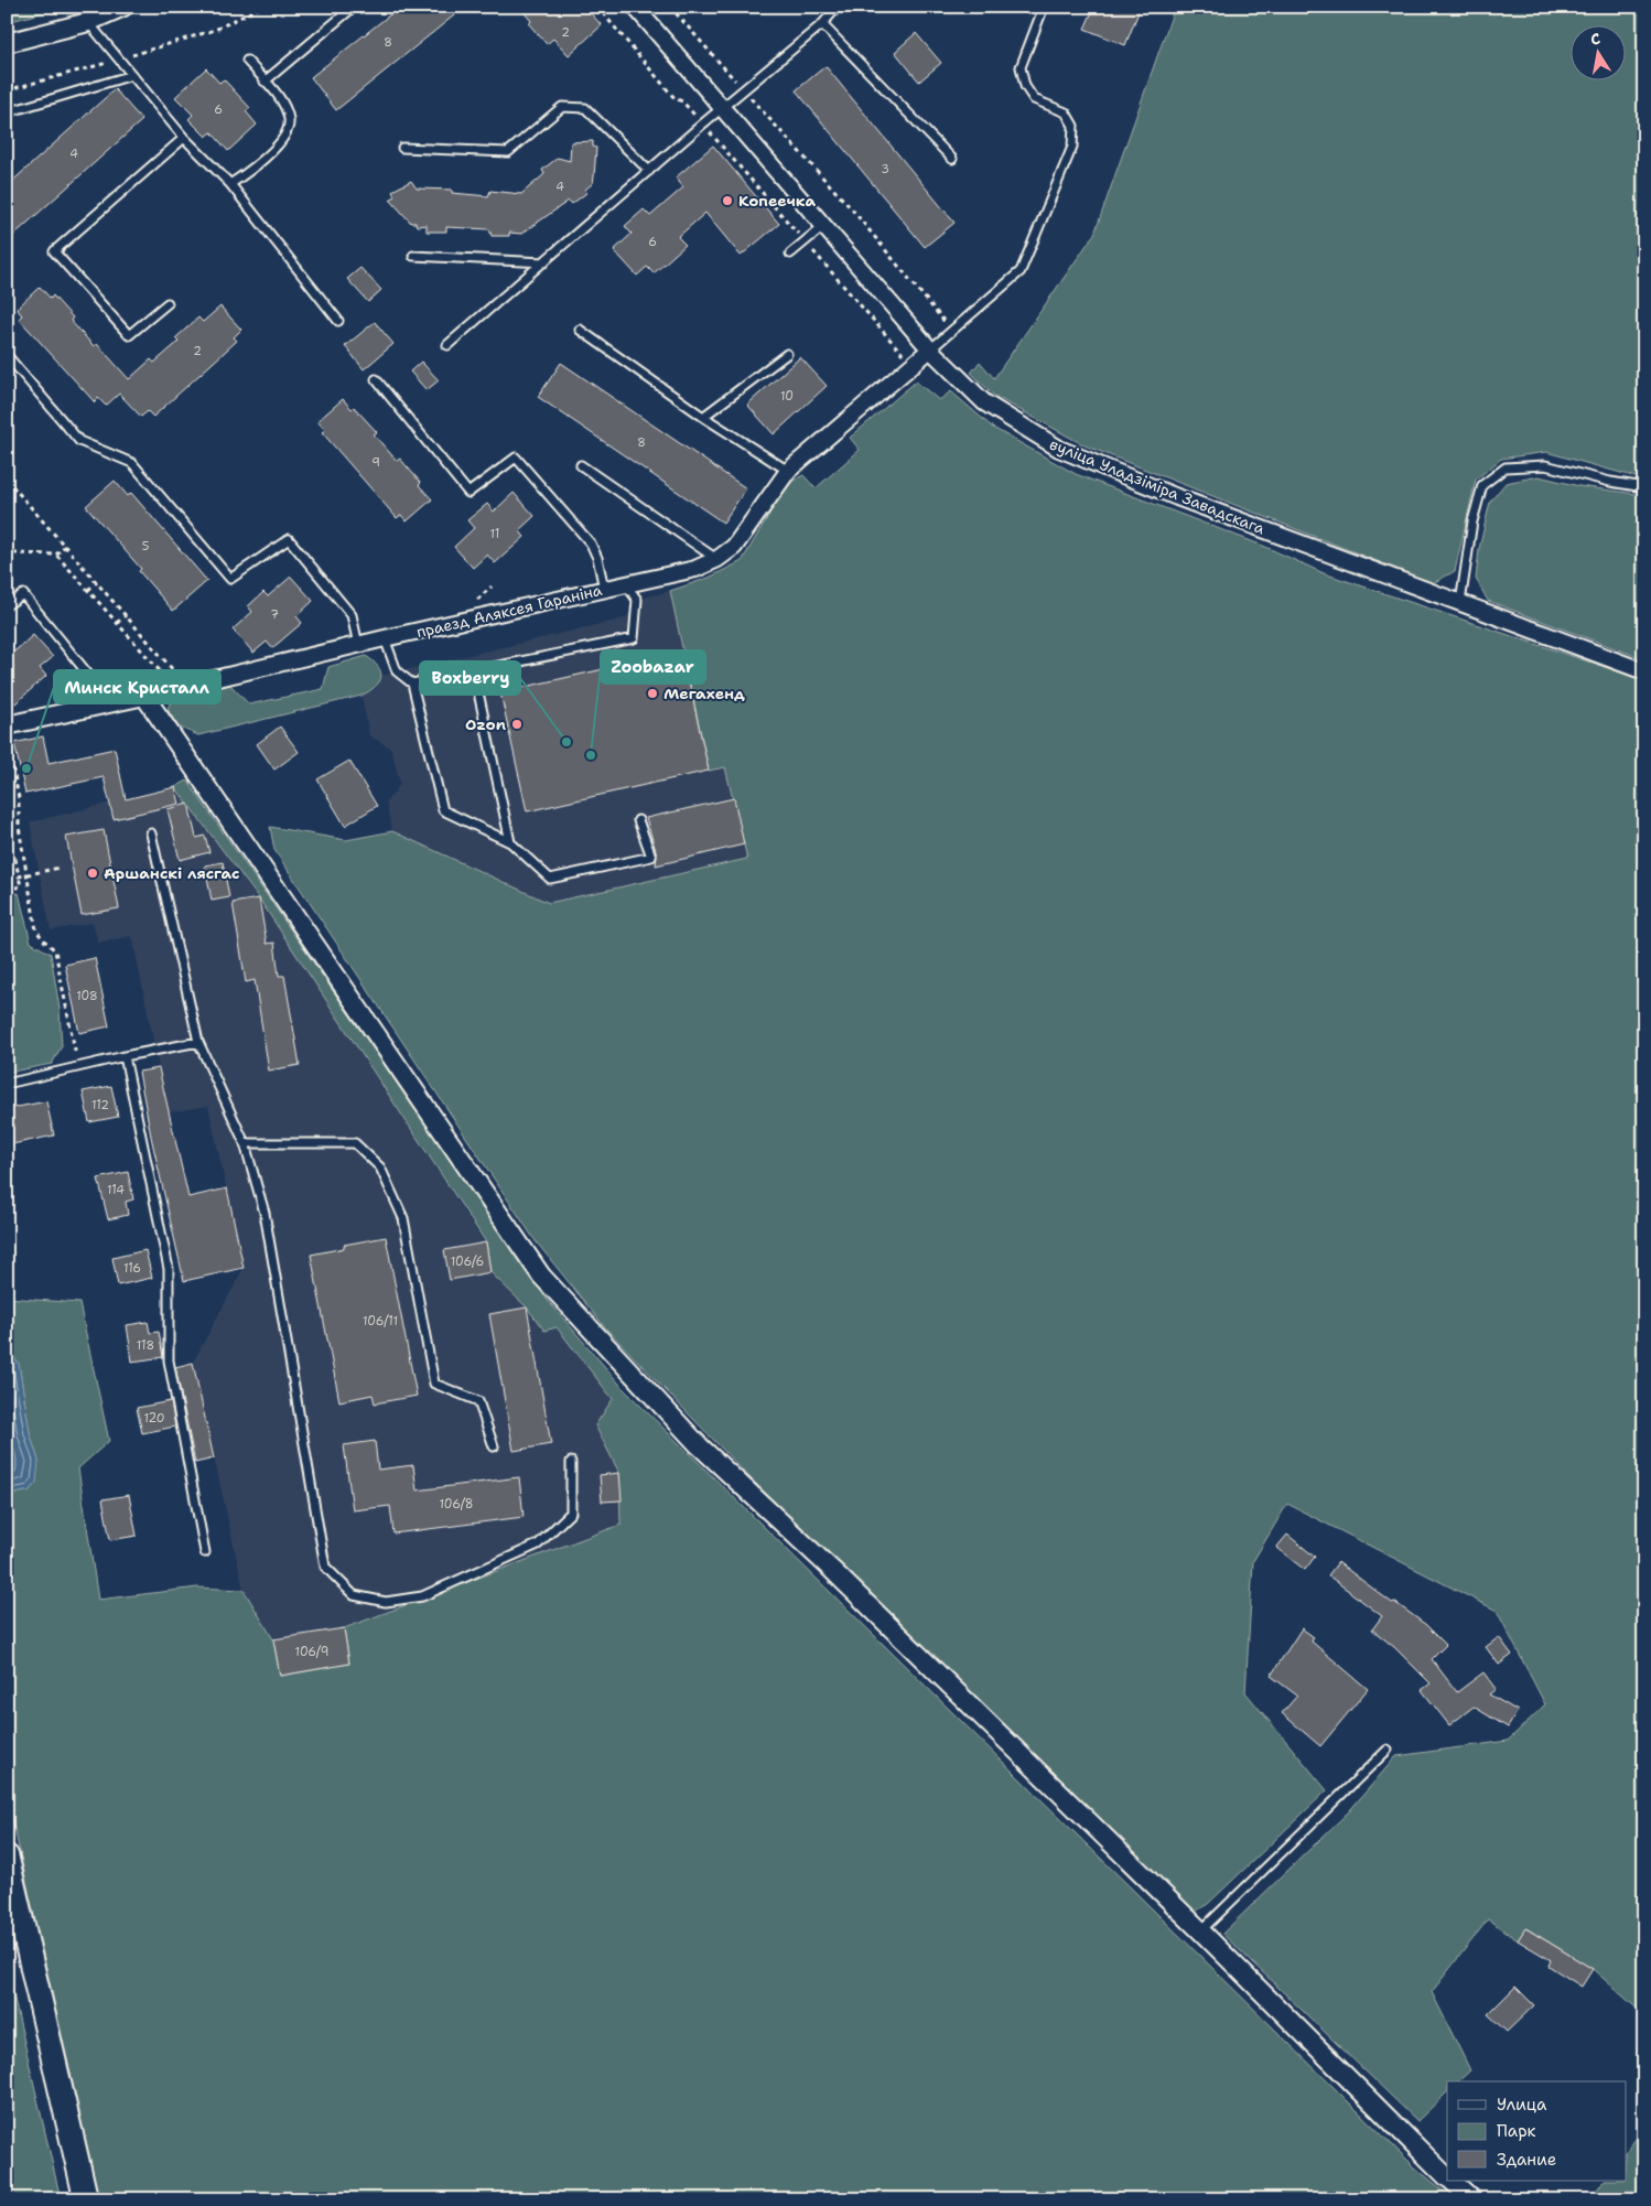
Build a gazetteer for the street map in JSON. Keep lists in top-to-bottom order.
{
  "streets": {
    "street": ["вуліца Уладзіміра Завадскага", "праезд Аляксея Гараніна"]
  },
  "crossings": [
    ["вуліца Уладзіміра Завадскага", "праезд Аляксея Гараніна"]
  ],
  "places": [
    "Копеечка",
    "Мегахенд",
    "Ozon",
    "Boxberry",
    "Zoobazar",
    "Минск Кристалл",
    "Аршанскі лясгас"
  ],
  "house_numbers": [
    "2",
    "8",
    "6",
    "4",
    "3",
    "4",
    "6",
    "2",
    "10",
    "8",
    "9",
    "11",
    "5",
    "7",
    "108",
    "112",
    "114",
    "106/6",
    "116",
    "106/11",
    "118",
    "120",
    "106/8",
    "106/9"
  ],
  "legend": ["Улица", "Парк", "Здание"],
  "north": "top"
}
